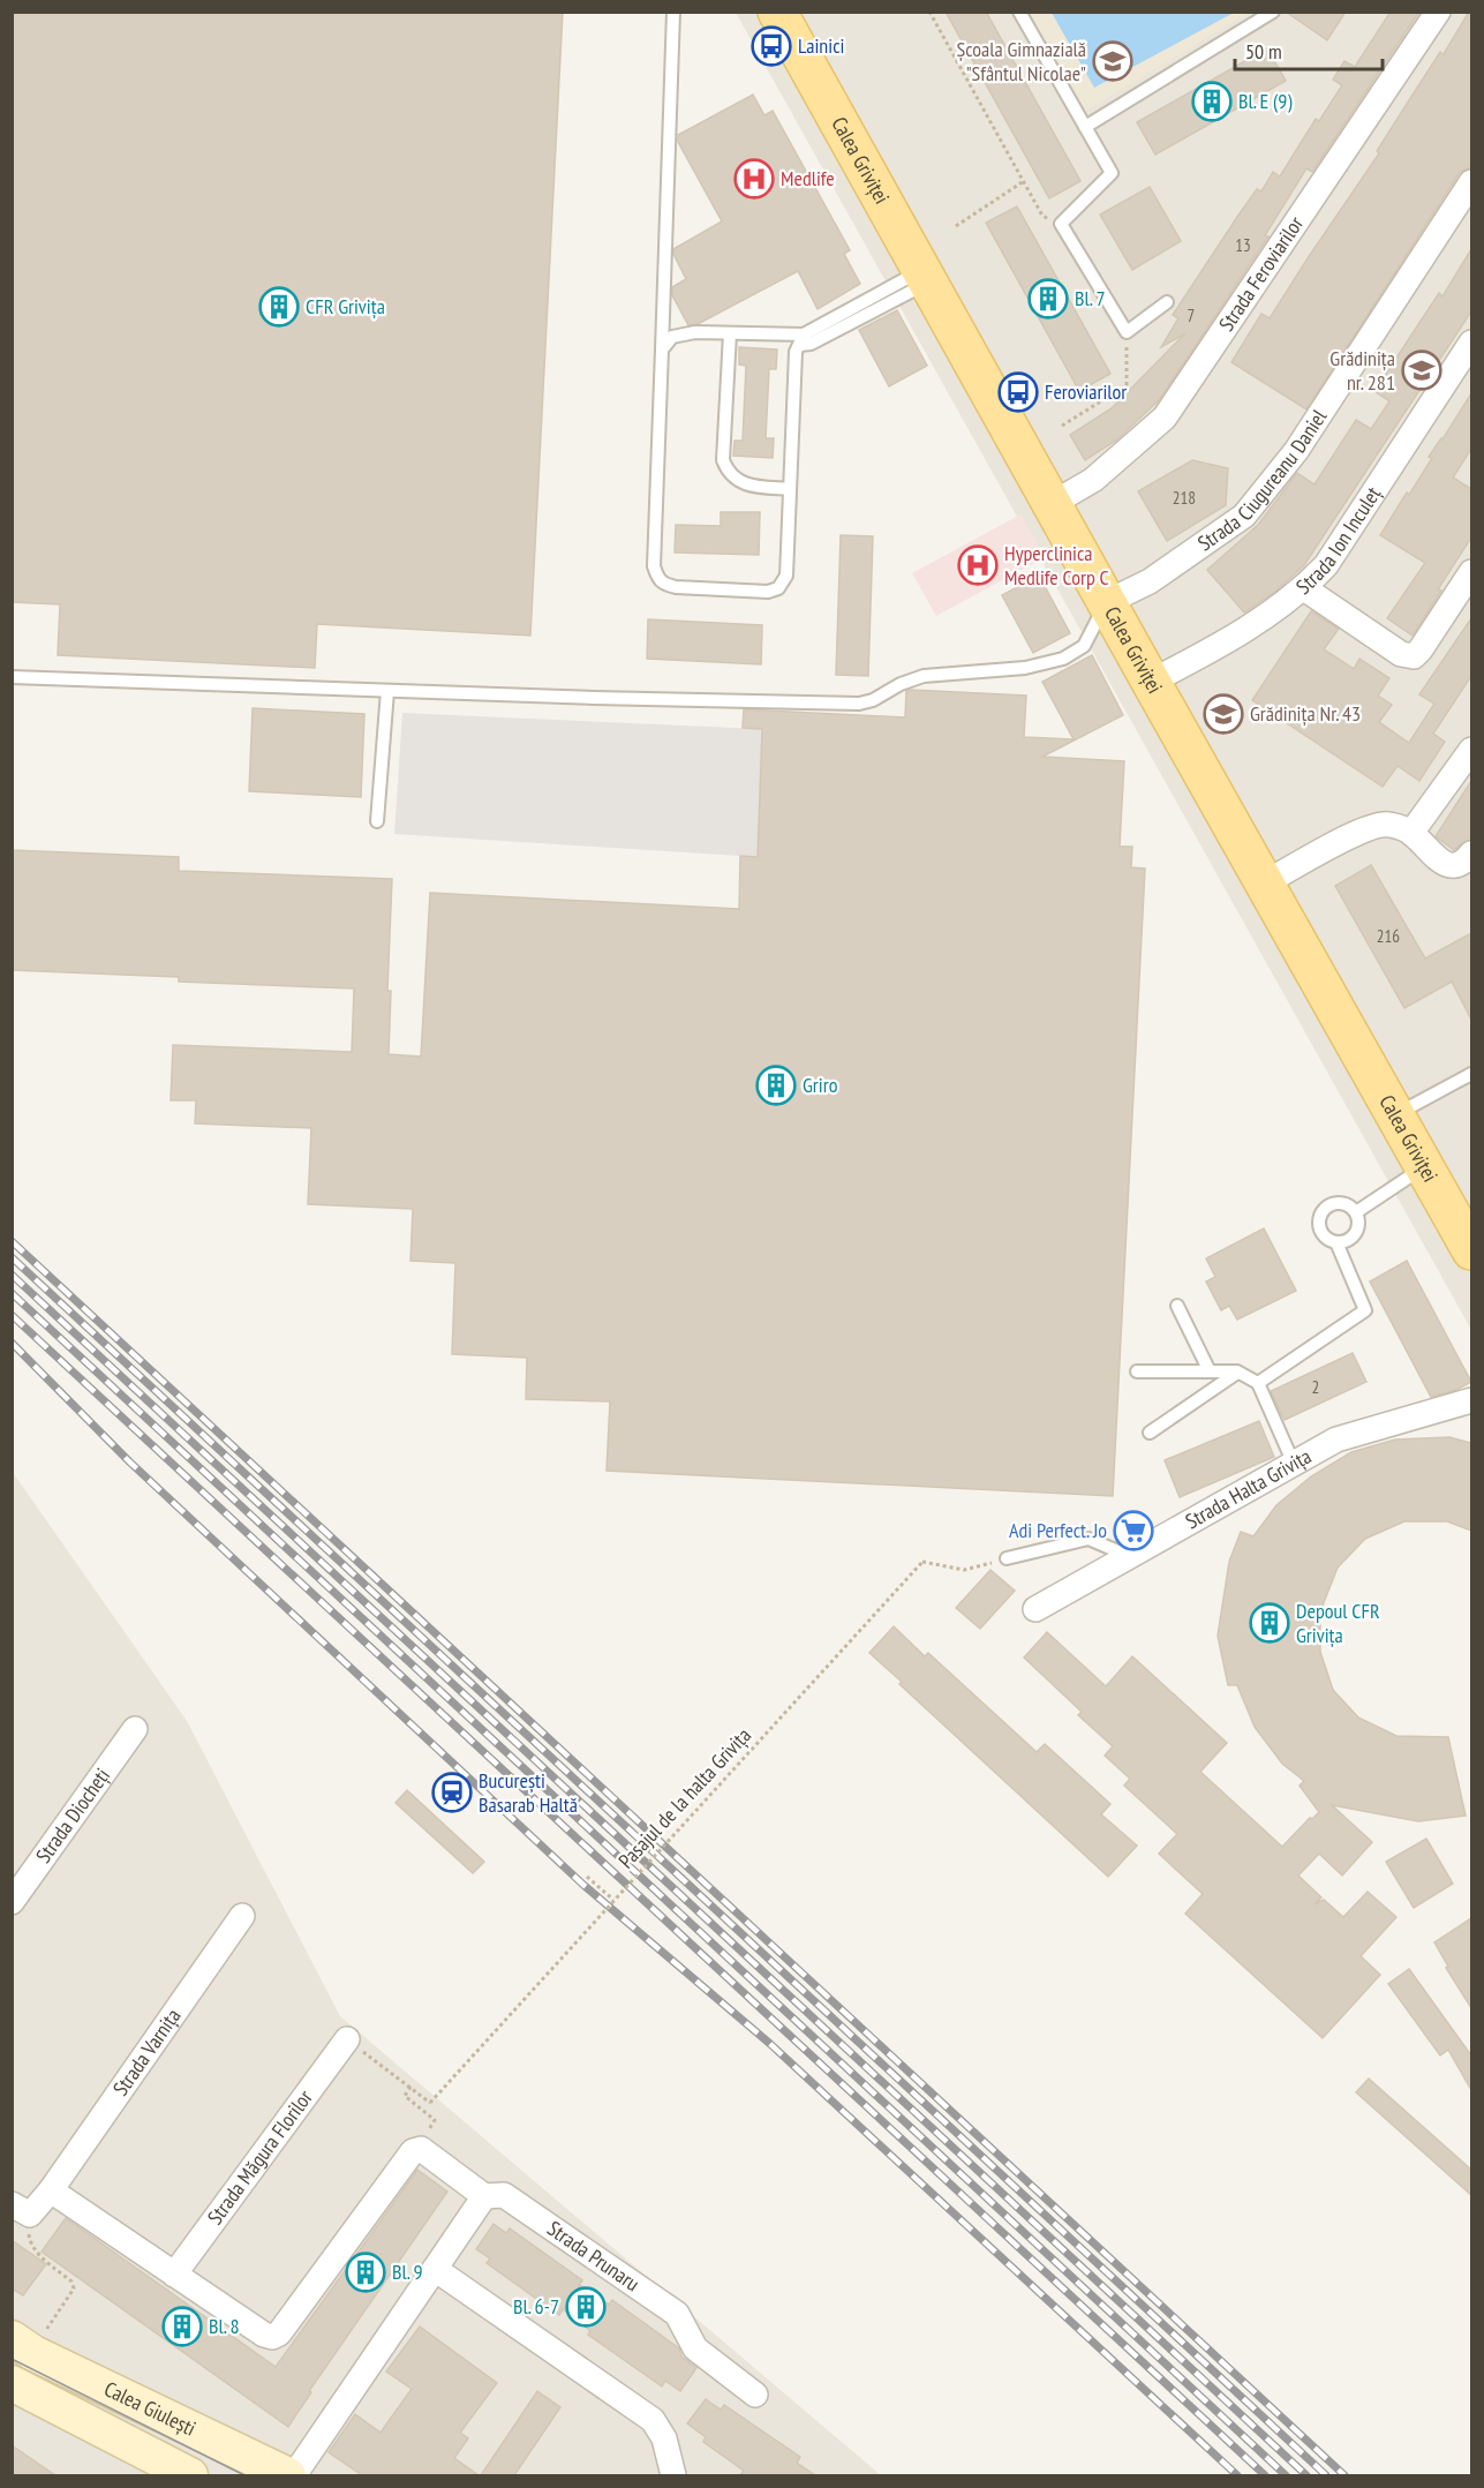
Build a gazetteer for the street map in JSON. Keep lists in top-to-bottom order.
{
  "streets": {
    "main road": ["Calea Griviței", "Calea Giulești"],
    "street": [
      "Strada Feroviarilor",
      "Strada Ciugureanu Daniel",
      "Strada Ion Inculeț",
      "Strada Halta Grivița",
      "Strada Diocheți",
      "Strada Varnița",
      "Strada Măgura Florilor",
      "Strada Prunaru"
    ],
    "path": ["Pasajul de la halta Grivița"]
  },
  "crossings": [
    ["Calea Griviței", "Strada Feroviarilor"],
    ["Calea Griviței", "Strada Ciugureanu Daniel"],
    ["Calea Griviței", "Strada Ion Inculeț"],
    ["Pasajul de la halta Grivița", "Strada Măgura Florilor"]
  ],
  "places": {
    "bus stop": ["Lainici", "Feroviarilor"],
    "school or university": ["Școala Gimnazială \"Sfântul Nicolae\"", "Grădinița nr. 281", "Grădinița Nr. 43"],
    "building": [
      "Bl. E (9)",
      "Bl. 7",
      "CFR Grivița",
      "Griro",
      "Depoul CFR Grivița",
      "Bl. 9",
      "Bl. 6-7",
      "Bl. 8"
    ],
    "hospital": ["Medlife", "Hyperclinica Medlife Corp C"],
    "supermarket": ["Adi Perfect. Jo"],
    "station": ["București Basarab Haltă"]
  },
  "house_numbers": [
    "13",
    "7",
    "218",
    "216",
    "2"
  ],
  "scale_bar": "50 m"
}
